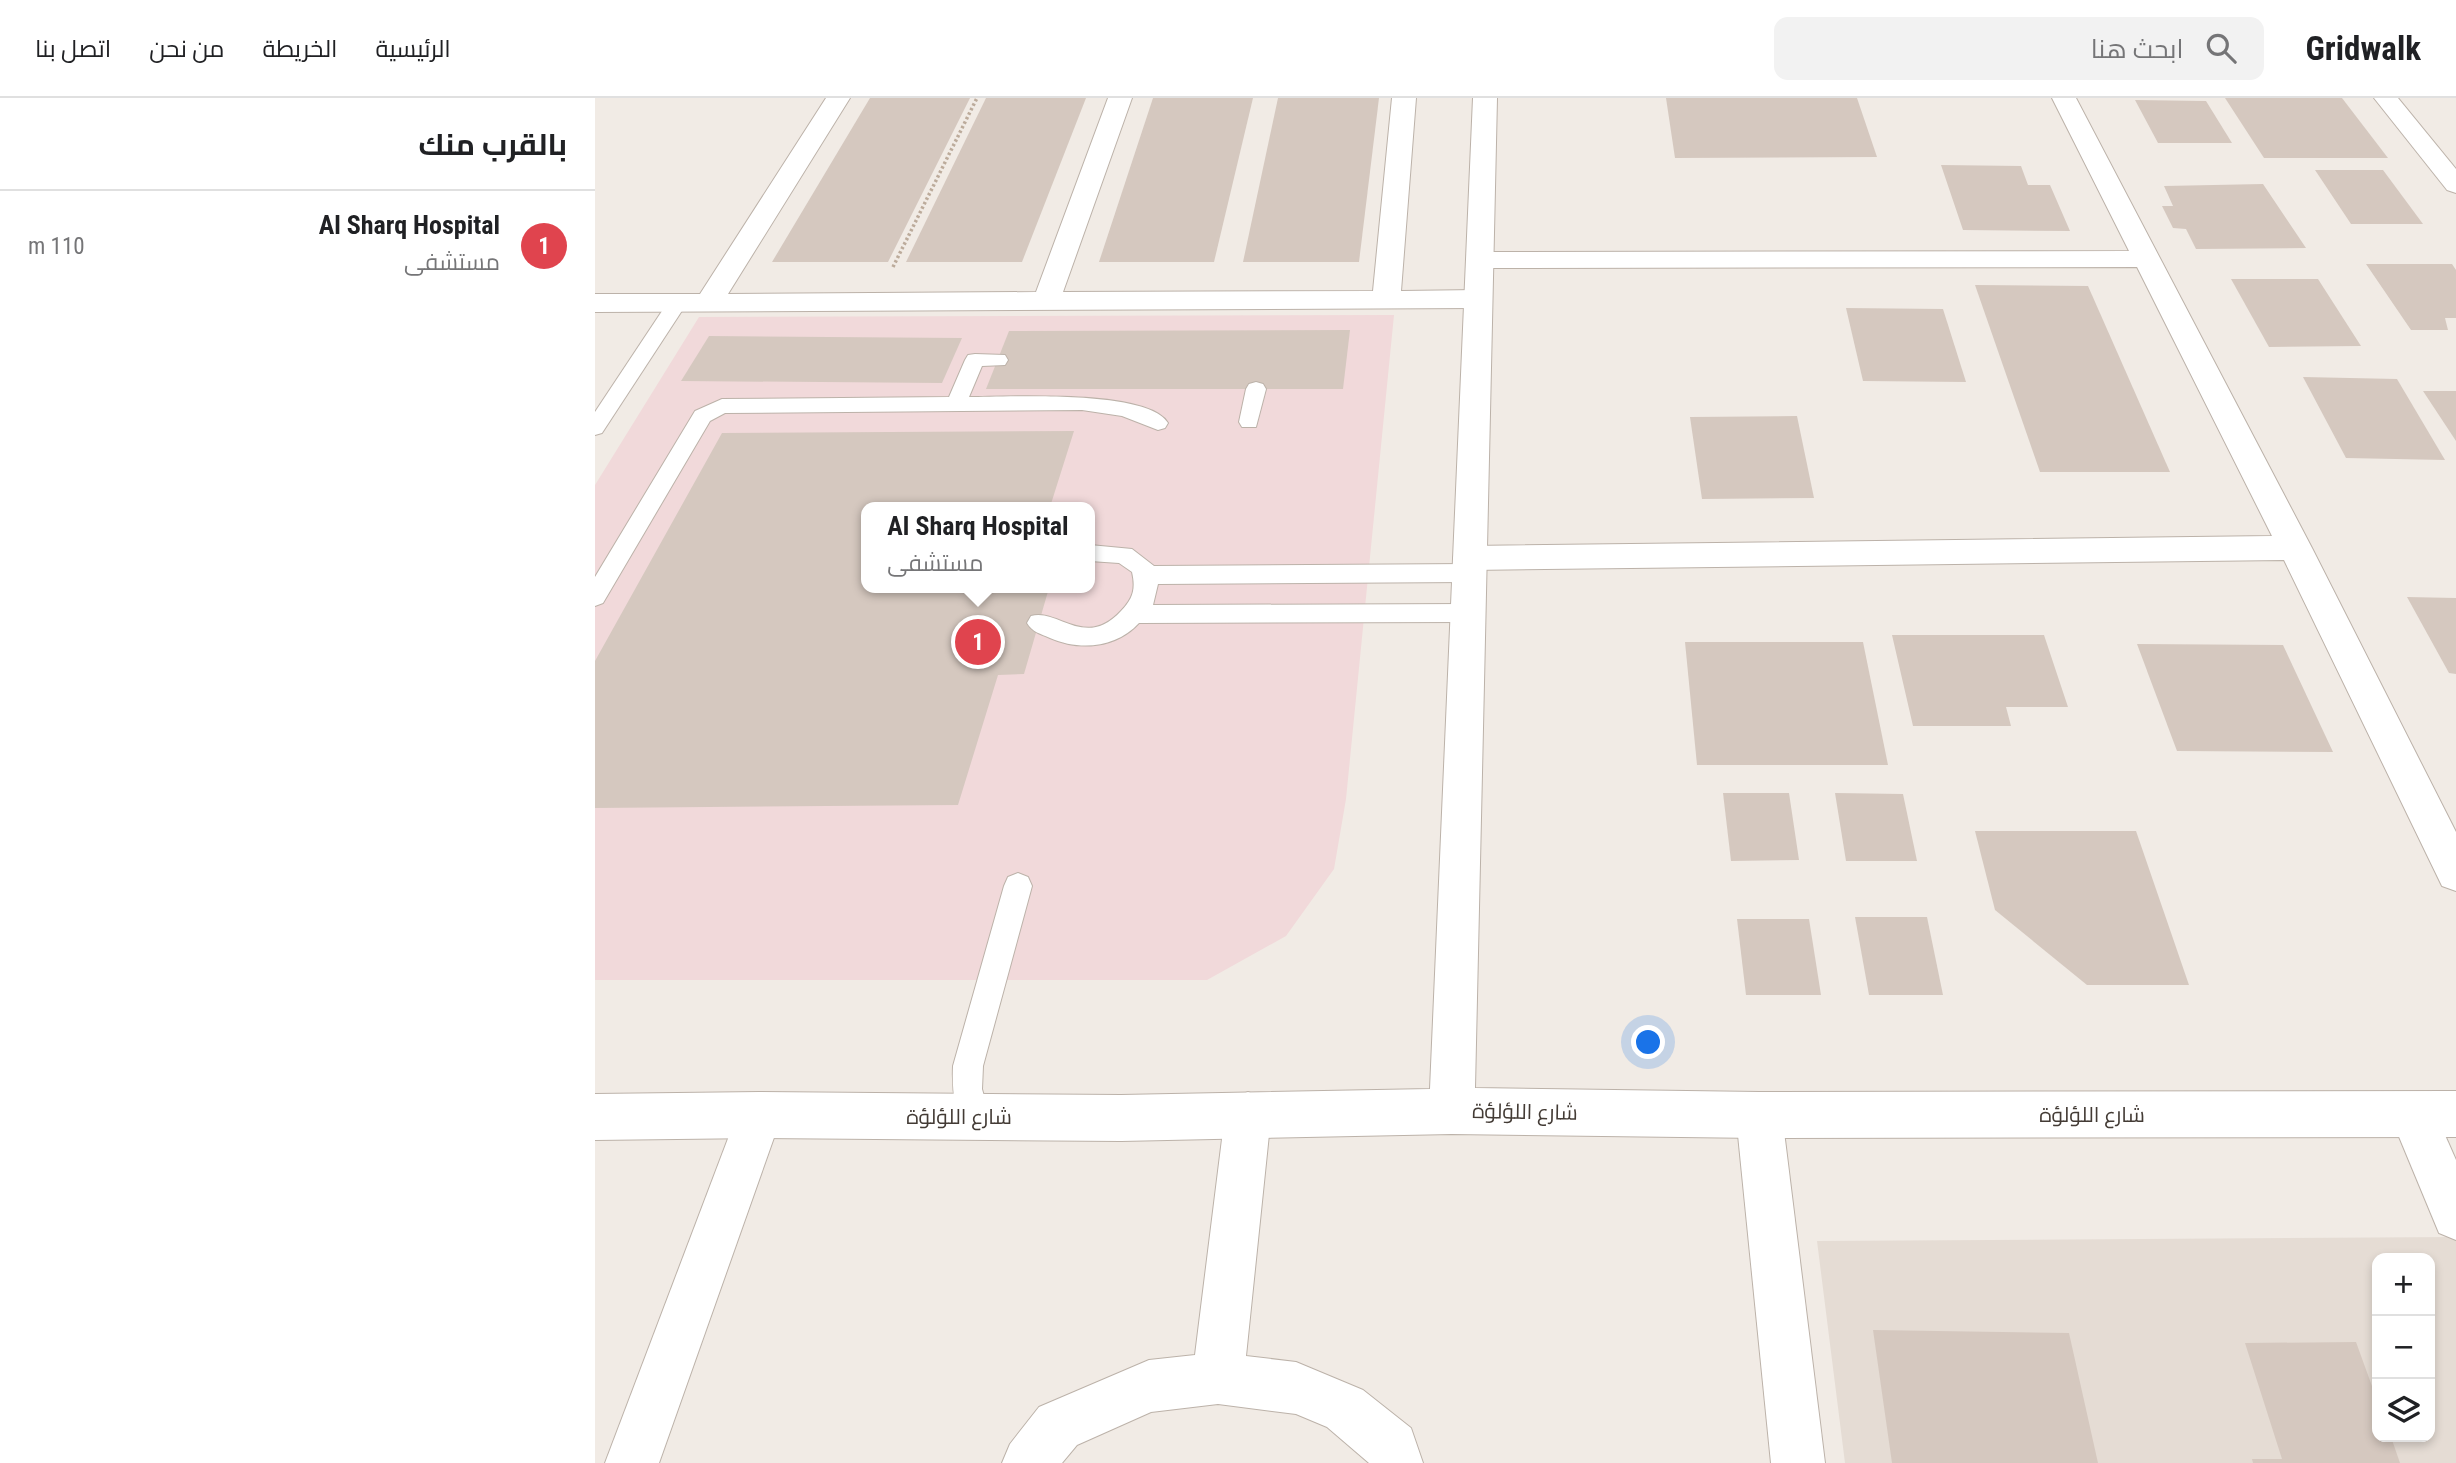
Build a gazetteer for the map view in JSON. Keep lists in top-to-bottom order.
{
  "streets": {
    "street": ["شارع اللؤلؤة"]
  },
  "page": {
    "header": "Gridwalk",
    "search": "ابحث هنا",
    "nav": [
      "الرئيسية",
      "الخريطة",
      "من نحن",
      "اتصل بنا"
    ],
    "heading": "بالقرب منك",
    "list": [
      {
        "mark": "1",
        "name": "Al Sharq Hospital",
        "note": "مستشفى",
        "value": "110 m"
      }
    ],
    "popup": ["Al Sharq Hospital", "مستشفى"],
    "pins": "1",
    "map_buttons": ["+", "−"]
  }
}
